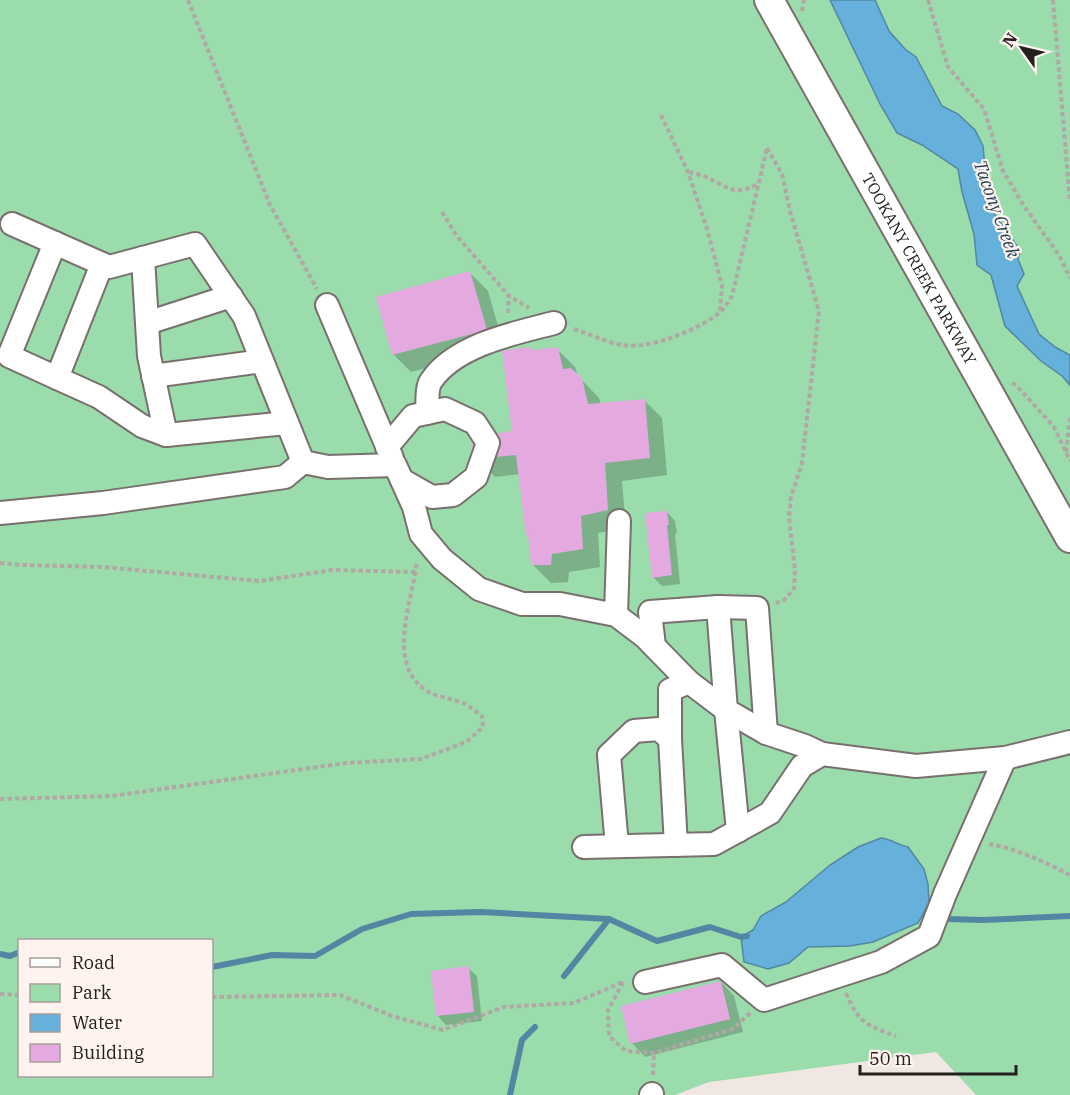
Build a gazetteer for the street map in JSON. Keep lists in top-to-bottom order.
{
  "streets": {
    "main road": ["TOOKANY CREEK PARKWAY"]
  },
  "water": ["Tacony Creek"],
  "legend": [
    "Road",
    "Park",
    "Water",
    "Building"
  ],
  "scale_bar": "50 m",
  "north": "top left"
}
